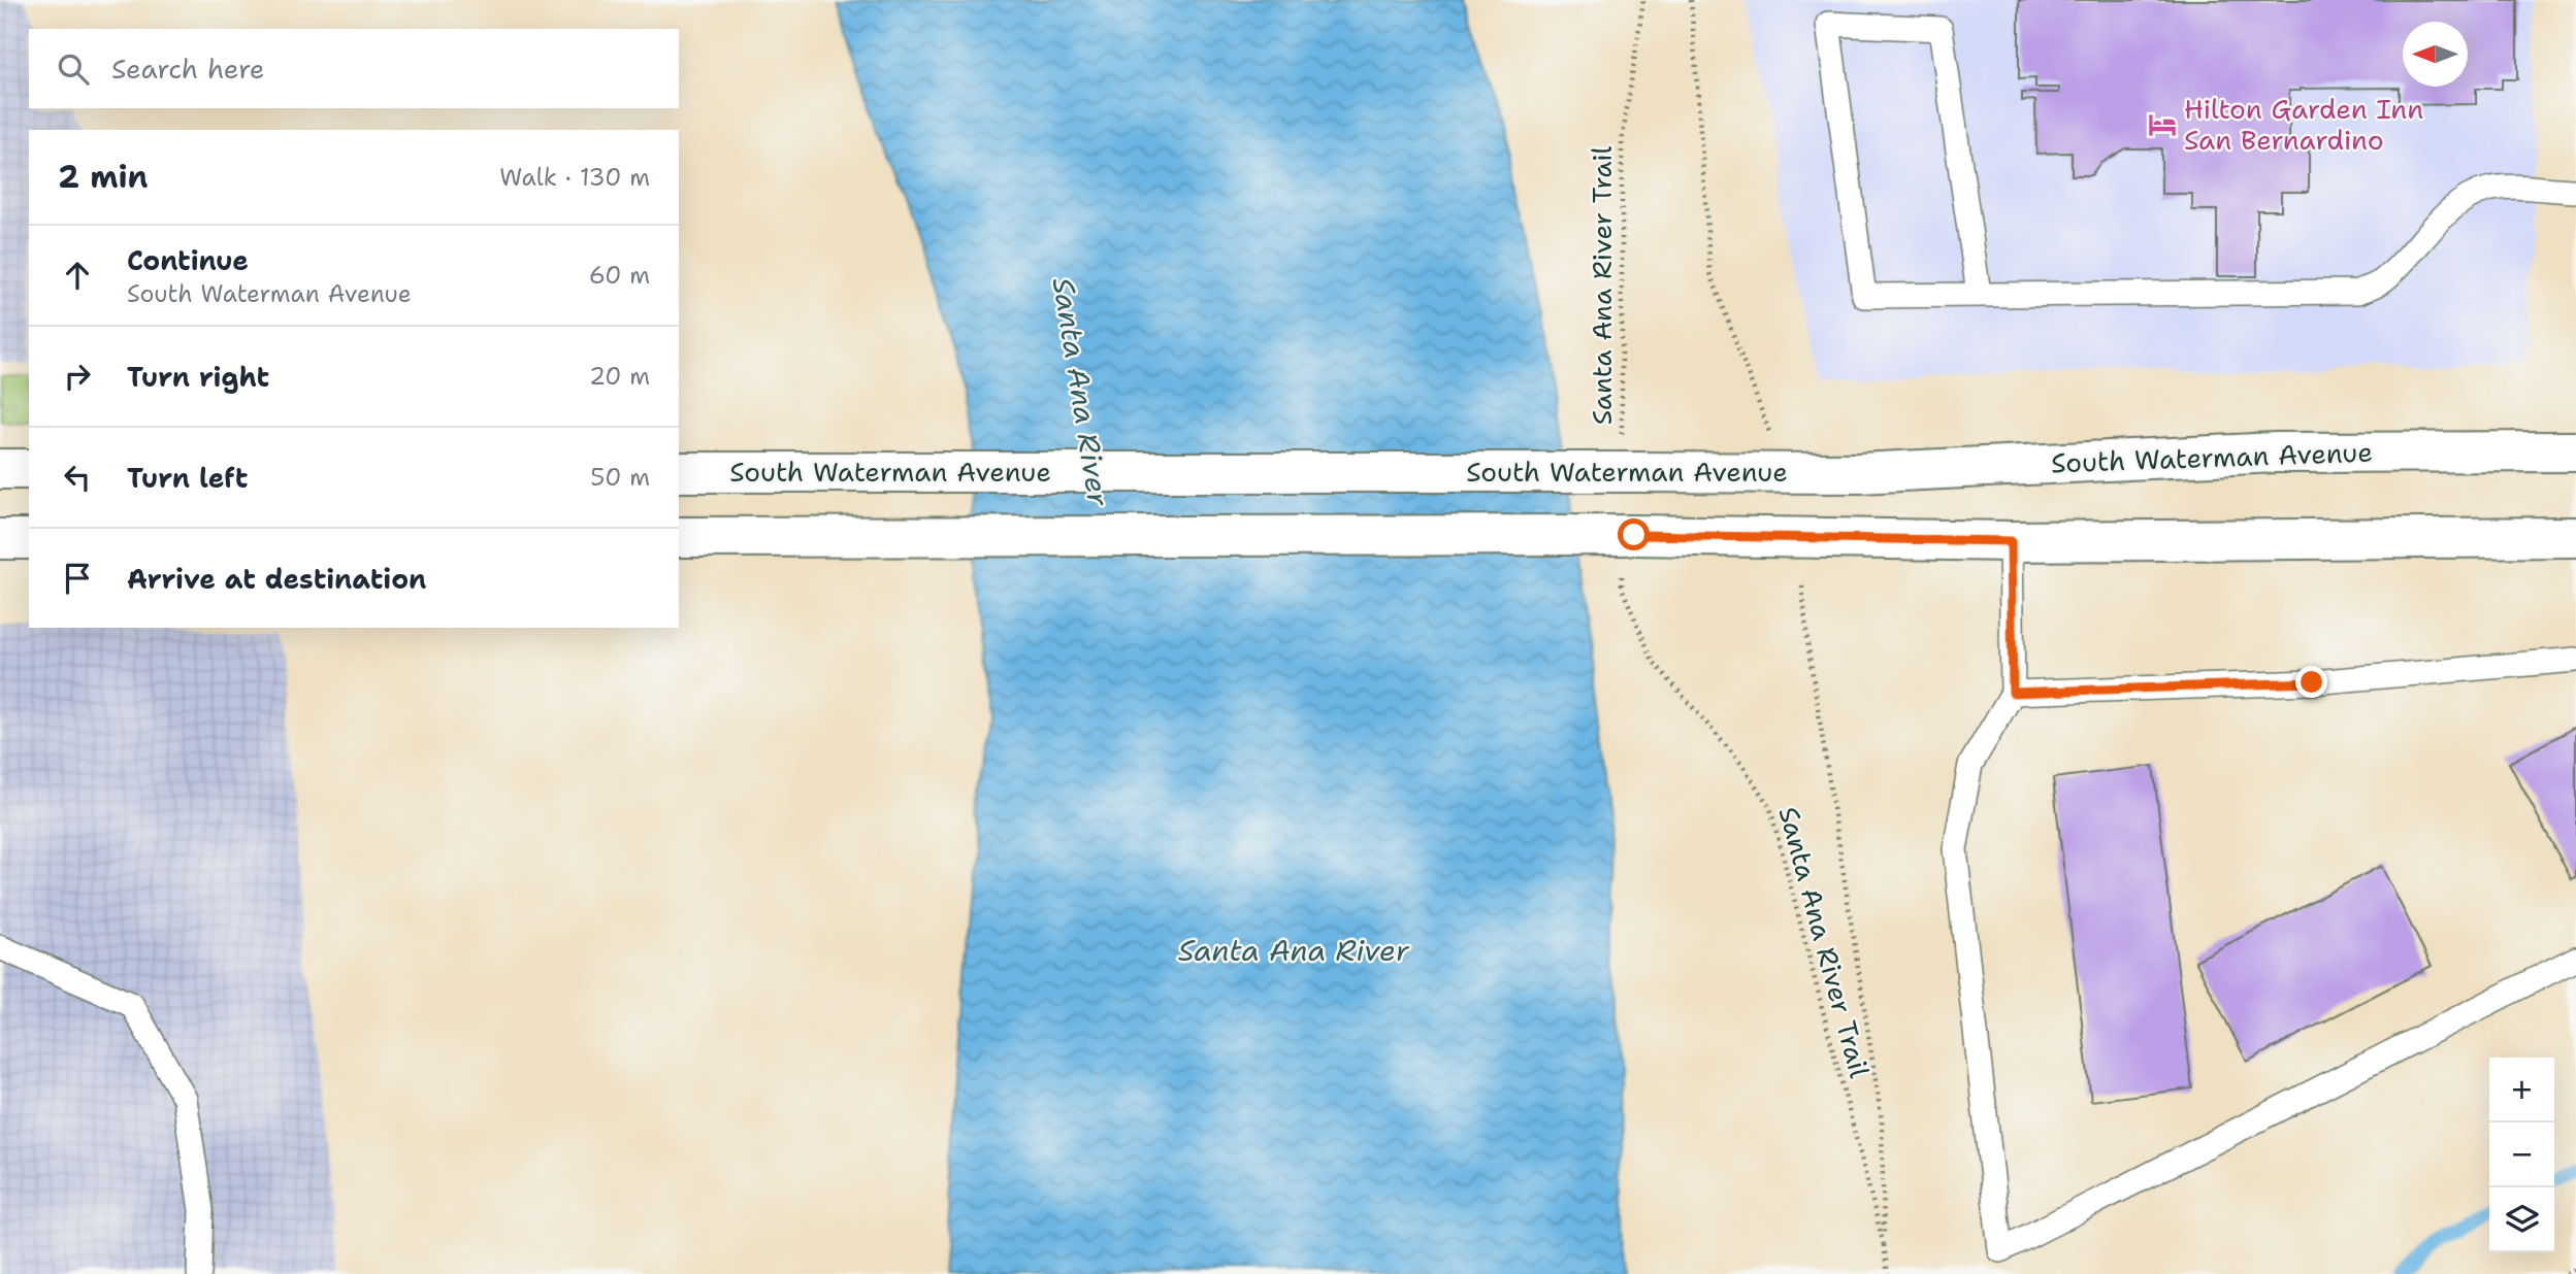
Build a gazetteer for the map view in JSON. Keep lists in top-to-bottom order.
{
  "streets": {
    "main road": ["South Waterman Avenue"],
    "path": ["Santa Ana River Trail"]
  },
  "crossings": [
    ["Santa Ana River Trail", "South Waterman Avenue"]
  ],
  "water": ["Santa Ana River"],
  "places": {
    "hotel": ["Hilton Garden Inn San Bernardino"]
  },
  "north": "left",
  "page": {
    "search": "Search here",
    "heading": ["2 min", "Walk · 130 m"],
    "list": [
      ["Continue", "South Waterman Avenue", "60 m"],
      ["Turn right", "20 m"],
      ["Turn left", "50 m"],
      "Arrive at destination"
    ],
    "map_buttons": ["+", "−"]
  }
}
